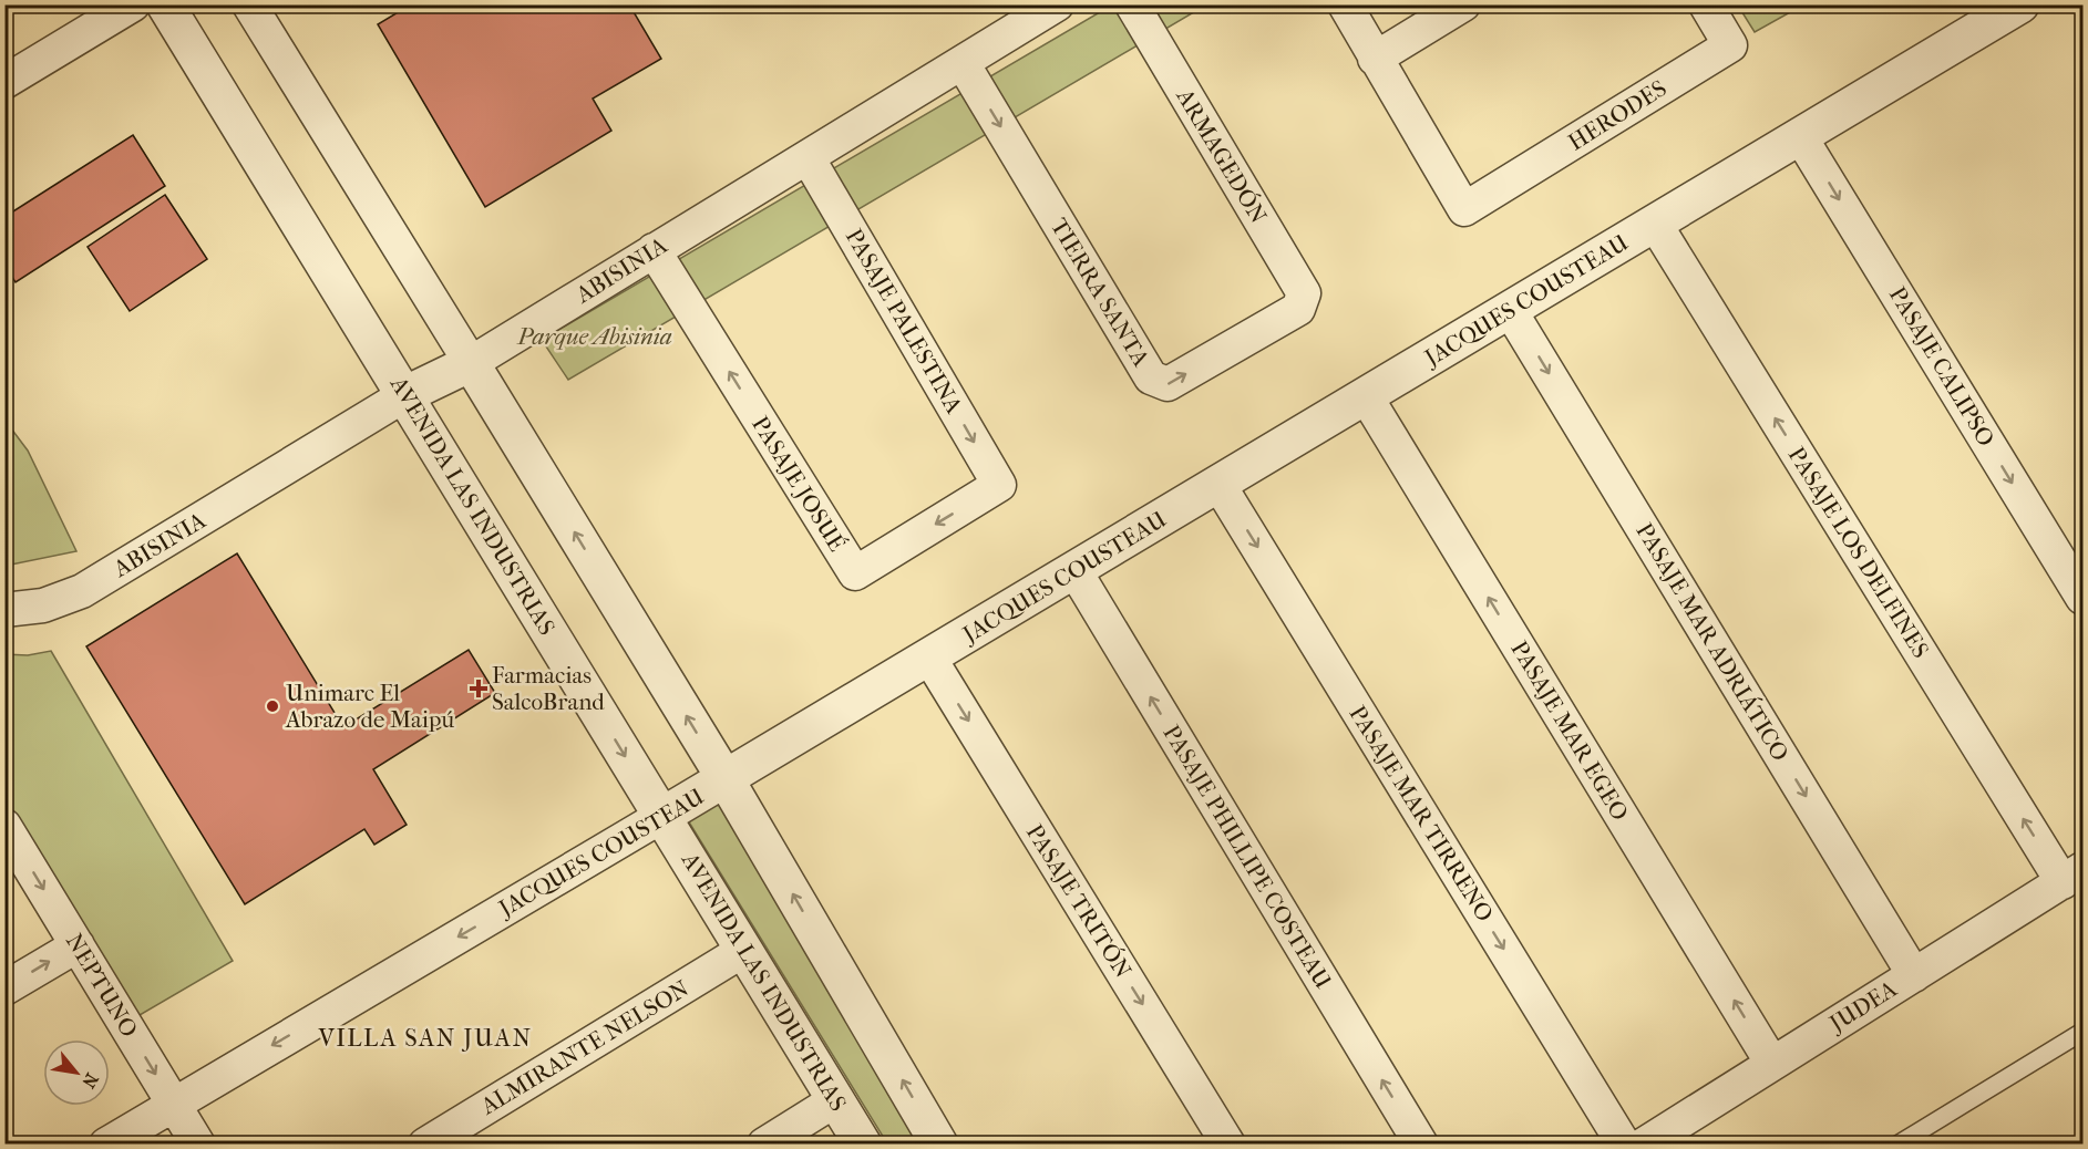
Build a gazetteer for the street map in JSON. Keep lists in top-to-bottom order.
{
  "streets": {
    "street": [
      "HERODES",
      "ARMAGEDÓN",
      "ABISINIA",
      "TIERRA SANTA",
      "JACQUES COUSTEAU",
      "PASAJE PALESTINA",
      "PASAJE CALIPSO",
      "PASAJE JOSUÉ",
      "AVENIDA LAS INDUSTRIAS",
      "PASAJE LOS DELFINES",
      "PASAJE MAR ADRIÁTICO",
      "PASAJE MAR EGEO",
      "PASAJE MAR TIRRENO",
      "PASAJE PHILLIPE COSTEAU",
      "PASAJE TRITÓN",
      "NEPTUNO",
      "JUDEA",
      "ALMIRANTE NELSON"
    ]
  },
  "crossings": [
    ["ARMAGEDÓN", "TIERRA SANTA"],
    ["ABISINIA", "TIERRA SANTA"],
    ["ABISINIA", "PASAJE PALESTINA"],
    ["ABISINIA", "PASAJE JOSUÉ"],
    ["ABISINIA", "AVENIDA LAS INDUSTRIAS"],
    ["JACQUES COUSTEAU", "PASAJE CALIPSO"],
    ["JACQUES COUSTEAU", "AVENIDA LAS INDUSTRIAS"],
    ["JACQUES COUSTEAU", "PASAJE LOS DELFINES"],
    ["JACQUES COUSTEAU", "PASAJE MAR ADRIÁTICO"],
    ["JACQUES COUSTEAU", "PASAJE MAR EGEO"],
    ["JACQUES COUSTEAU", "PASAJE MAR TIRRENO"],
    ["JACQUES COUSTEAU", "PASAJE PHILLIPE COSTEAU"],
    ["JACQUES COUSTEAU", "PASAJE TRITÓN"],
    ["JACQUES COUSTEAU", "NEPTUNO"],
    ["PASAJE PALESTINA", "PASAJE JOSUÉ"],
    ["AVENIDA LAS INDUSTRIAS", "ALMIRANTE NELSON"],
    ["PASAJE LOS DELFINES", "JUDEA"],
    ["PASAJE MAR ADRIÁTICO", "JUDEA"],
    ["PASAJE MAR EGEO", "JUDEA"]
  ],
  "one_way": [
    "PASAJE PALESTINA",
    "PASAJE CALIPSO",
    "PASAJE LOS DELFINES",
    "PASAJE MAR ADRIÁTICO",
    "PASAJE MAR EGEO",
    "PASAJE MAR TIRRENO",
    "PASAJE PHILLIPE COSTEAU",
    "NEPTUNO"
  ],
  "districts": ["VILLA SAN JUAN"],
  "parks": ["Parque Abisinia"],
  "places": {
    "health": ["Farmacias SalcoBrand"],
    "other": ["Unimarc El Abrazo de Maipú"]
  },
  "north": "bottom right"
}
